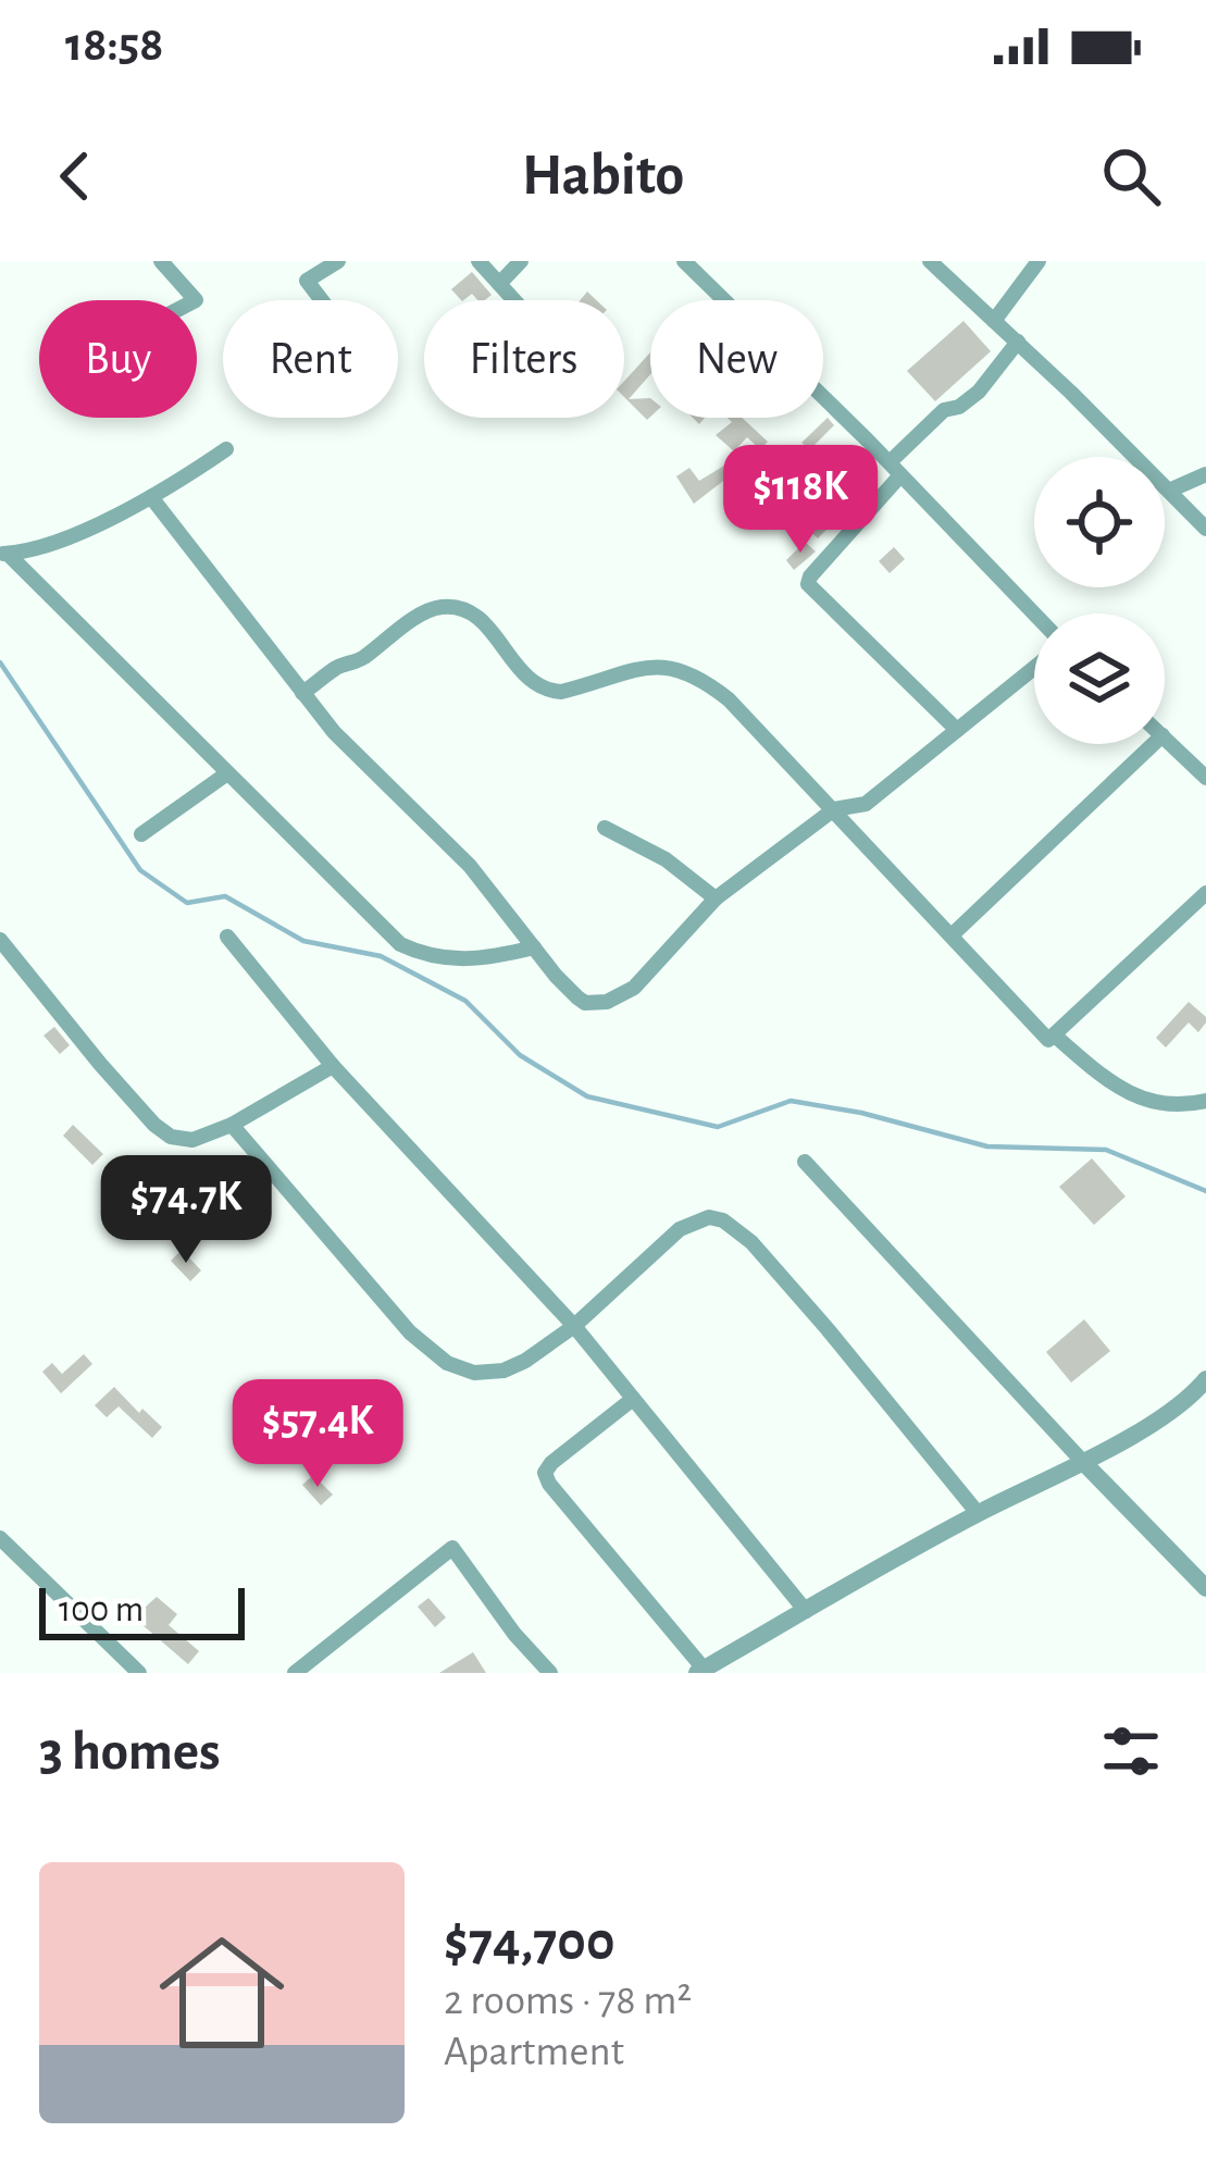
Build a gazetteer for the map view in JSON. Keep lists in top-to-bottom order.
{
  "scale_bar": "100 m",
  "page": {
    "status": "18:58",
    "header": "Habito",
    "chip": [
      "Buy",
      "Rent",
      "Filters",
      "New"
    ],
    "price": ["$118K", "$74.7K", "$57.4K"],
    "scale": "100 m",
    "heading": "3 homes",
    "list": [
      {
        "name": "$74,700",
        "note": "2 rooms · 78 m² · Apartment"
      }
    ]
  }
}
